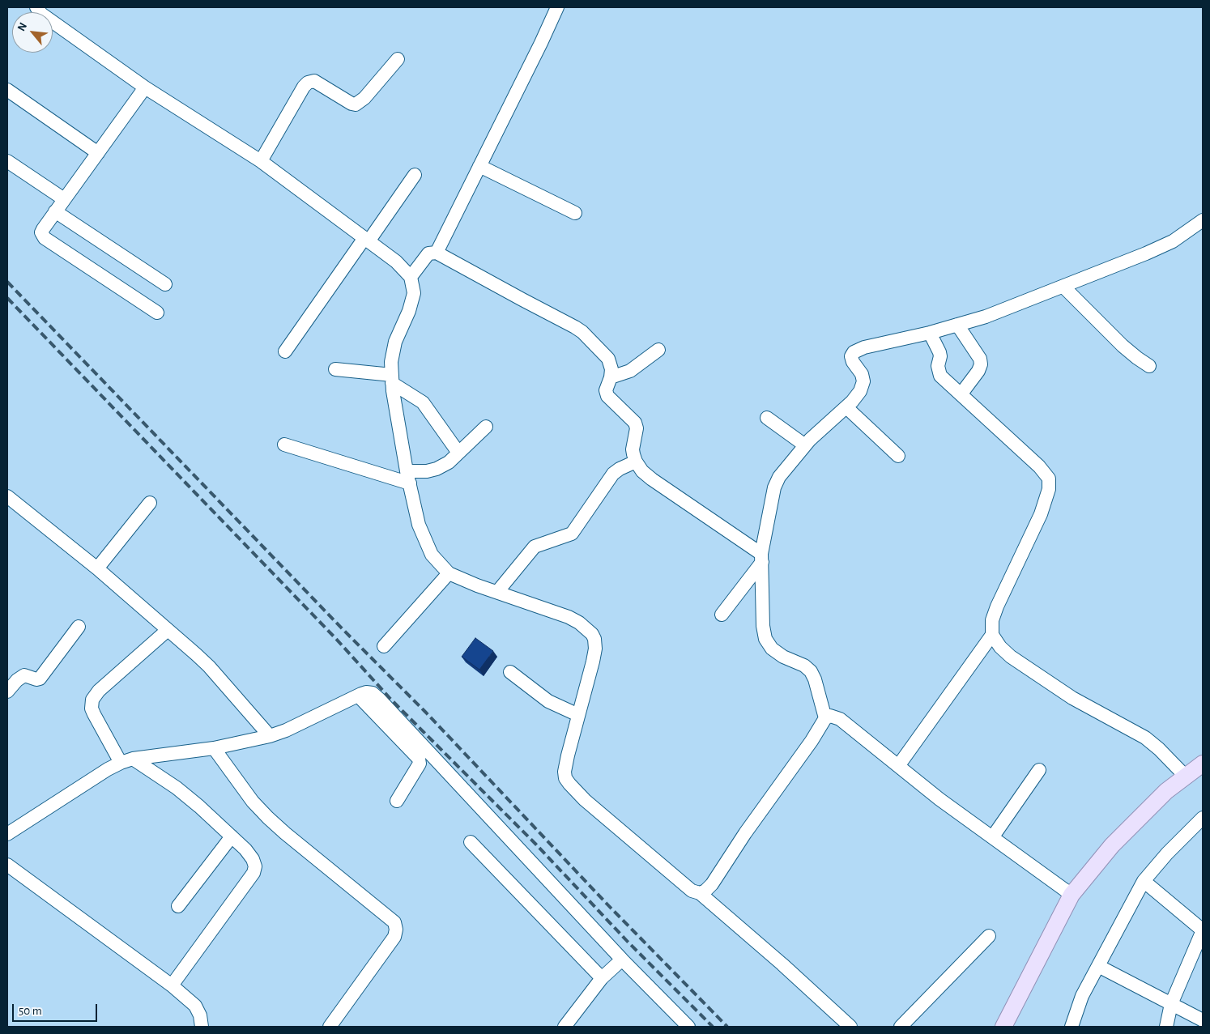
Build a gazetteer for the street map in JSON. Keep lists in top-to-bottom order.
{
  "scale_bar": "50 m",
  "north": "top left"
}
